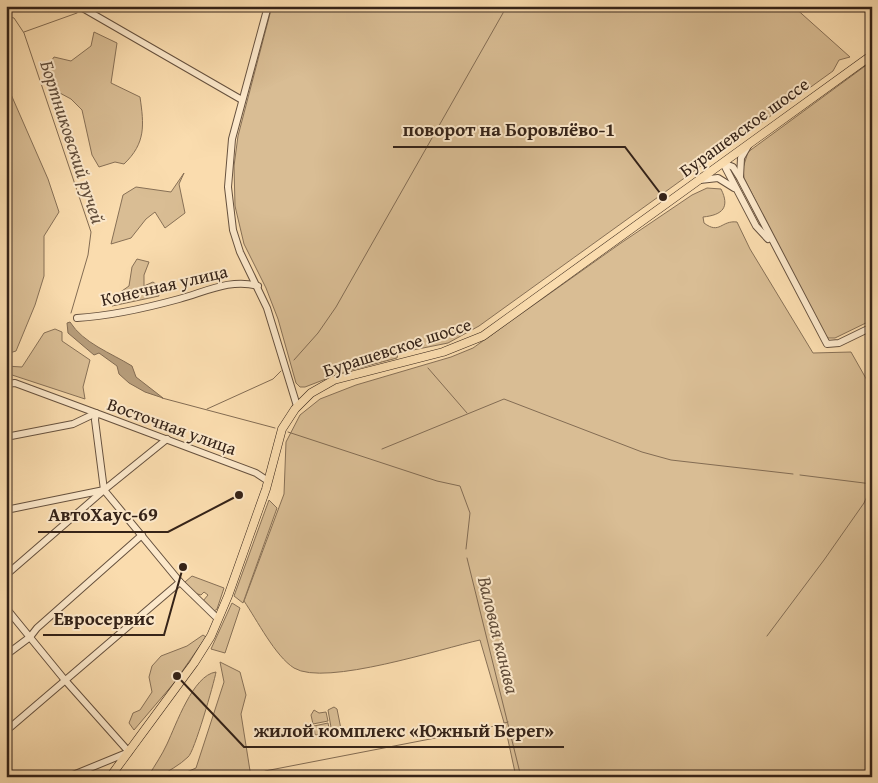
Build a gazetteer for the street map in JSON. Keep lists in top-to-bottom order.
{
  "streets": {
    "main road": ["Бурашевское шоссе"],
    "street": ["Конечная улица", "Восточная улица"]
  },
  "crossings": [
    ["Бурашевское шоссе", "Восточная улица"]
  ],
  "water": ["Бортниковский ручей", "Валовая канава"],
  "places": [
    "поворот на Боровлёво-1",
    "АвтоХаус-69",
    "Евросервис",
    "жилой комплекс «Южный Берег»"
  ]
}
